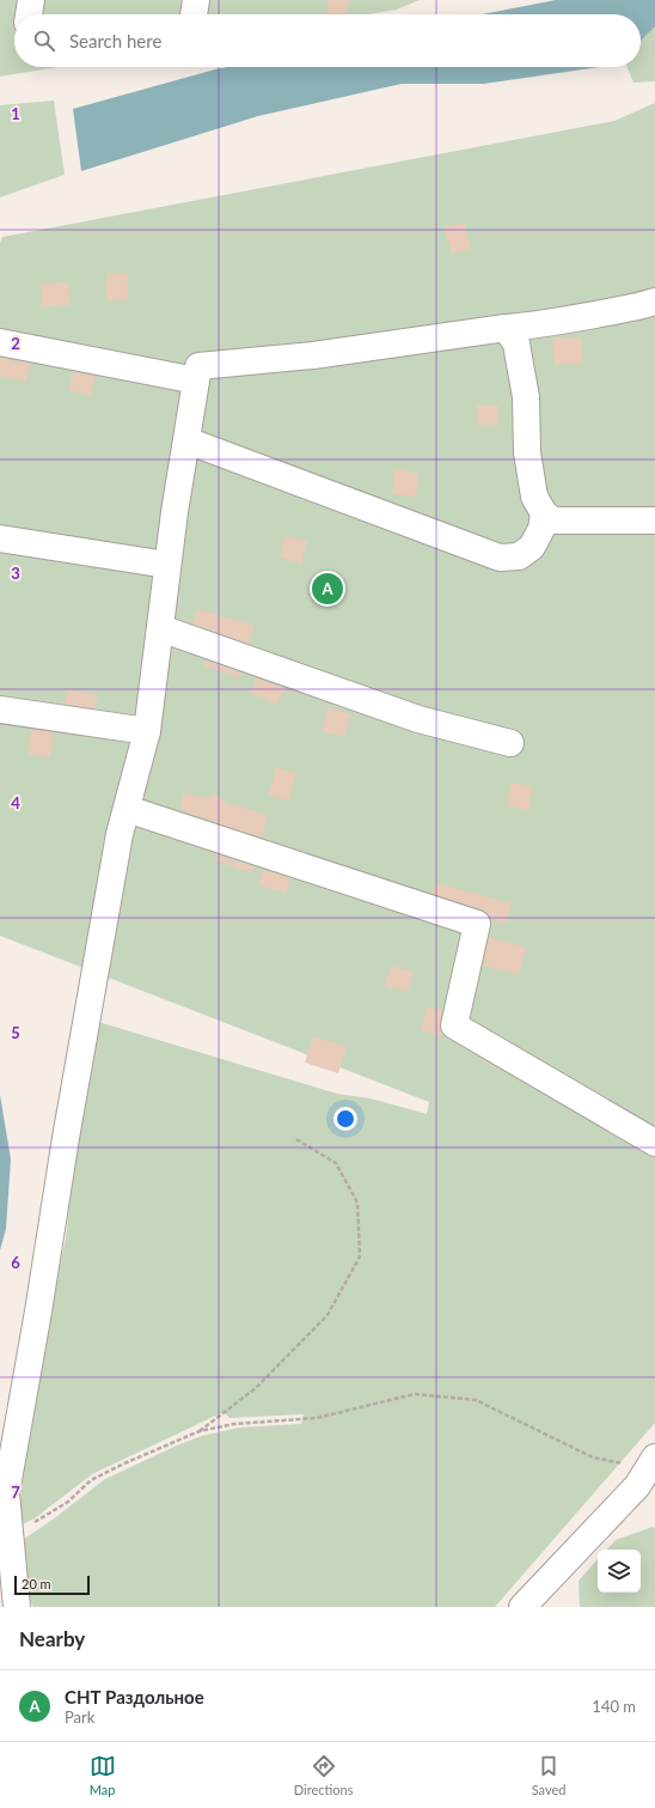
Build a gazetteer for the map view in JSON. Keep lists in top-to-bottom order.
{
  "scale_bar": "20 m",
  "page": {
    "search": "Search here",
    "pins": "A",
    "scale": "20 m",
    "heading": "Nearby",
    "list": [
      {
        "mark": "A",
        "name": "СНТ Раздольное",
        "note": "Park",
        "value": "140 m"
      }
    ],
    "nav": ["Map", "Directions", "Saved"]
  },
  "grid": {
    "rows": [
      "1",
      "2",
      "3",
      "4",
      "5",
      "6",
      "7"
    ]
  }
}
